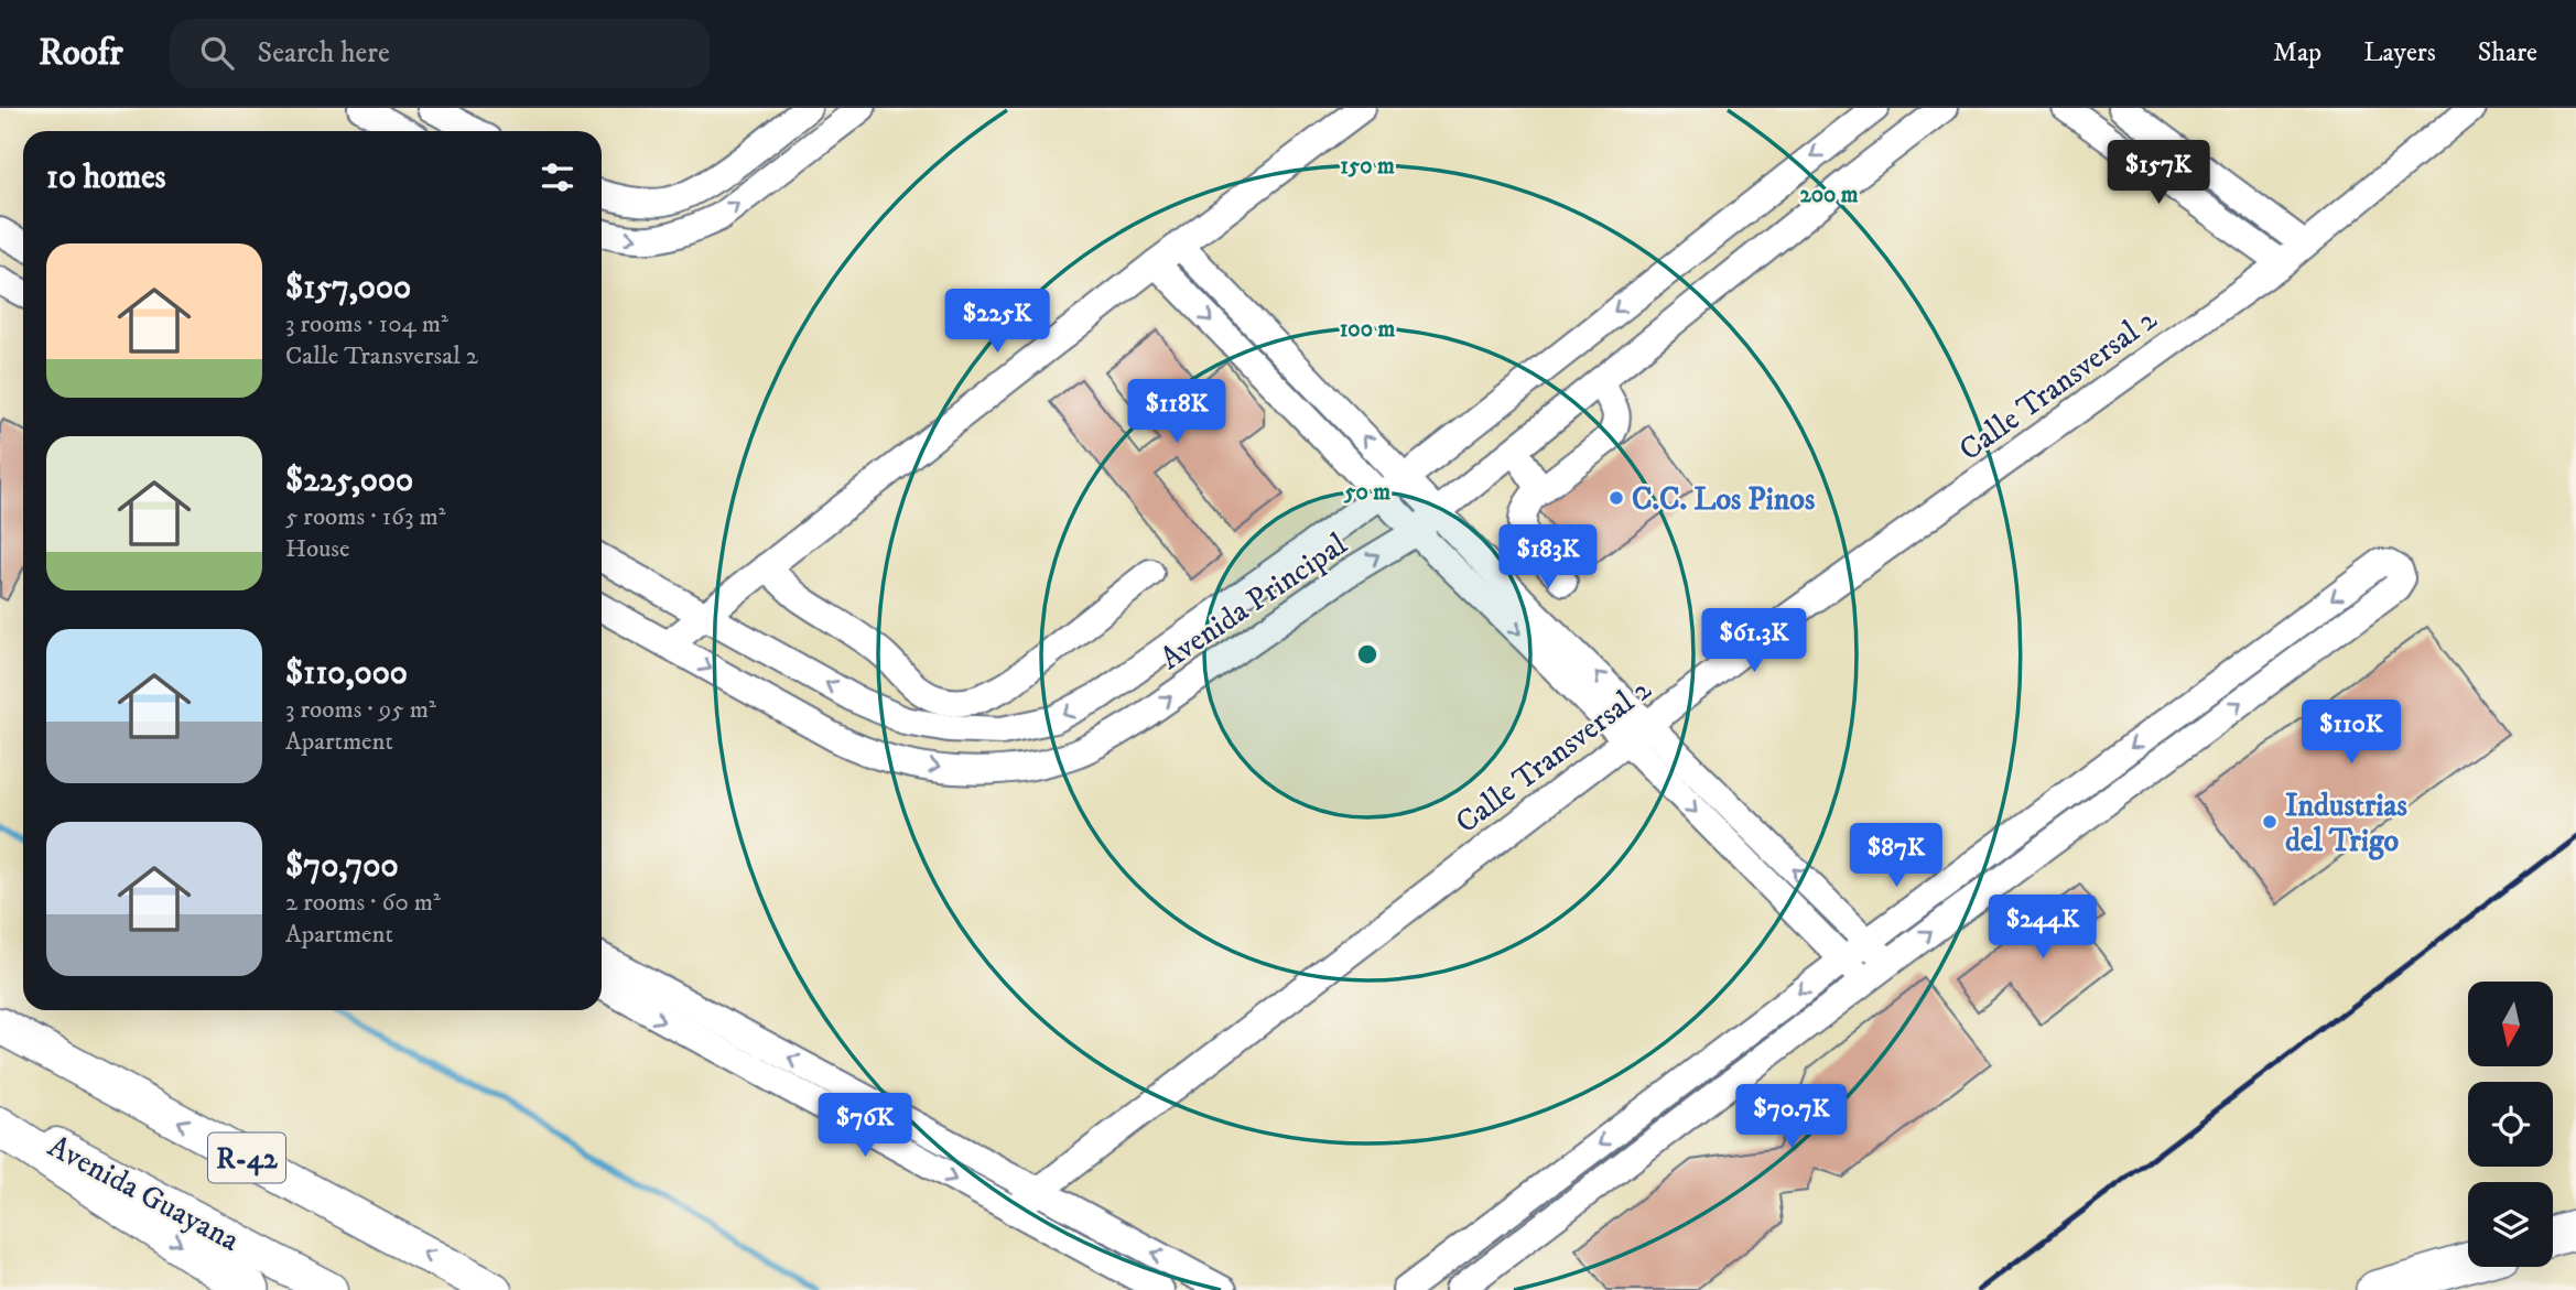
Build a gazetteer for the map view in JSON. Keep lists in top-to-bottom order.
{
  "streets": {
    "main road": ["R-42", "Avenida Guayana"],
    "street": ["Calle Transversal 2", "Avenida Principal"]
  },
  "places": ["C.C. Los Pinos", "Industrias del Trigo"],
  "north": "bottom",
  "page": {
    "header": "Roofr",
    "search": "Search here",
    "nav": ["Map", "Layers", "Share"],
    "heading": "10 homes",
    "price": [
      "$157K",
      "$225K",
      "$118K",
      "$183K",
      "$61.3K",
      "$110K",
      "$87K",
      "$244K",
      "$70.7K",
      "$76K"
    ],
    "list": [
      {
        "name": "$157,000",
        "note": "3 rooms · 104 m² · Calle Transversal 2"
      },
      {
        "name": "$225,000",
        "note": "5 rooms · 163 m² · House"
      },
      {
        "name": "$110,000",
        "note": "3 rooms · 95 m² · Apartment"
      },
      {
        "name": "$70,700",
        "note": "2 rooms · 60 m² · Apartment"
      }
    ]
  },
  "rings": [
    "150 m",
    "200 m",
    "100 m",
    "50 m"
  ]
}
